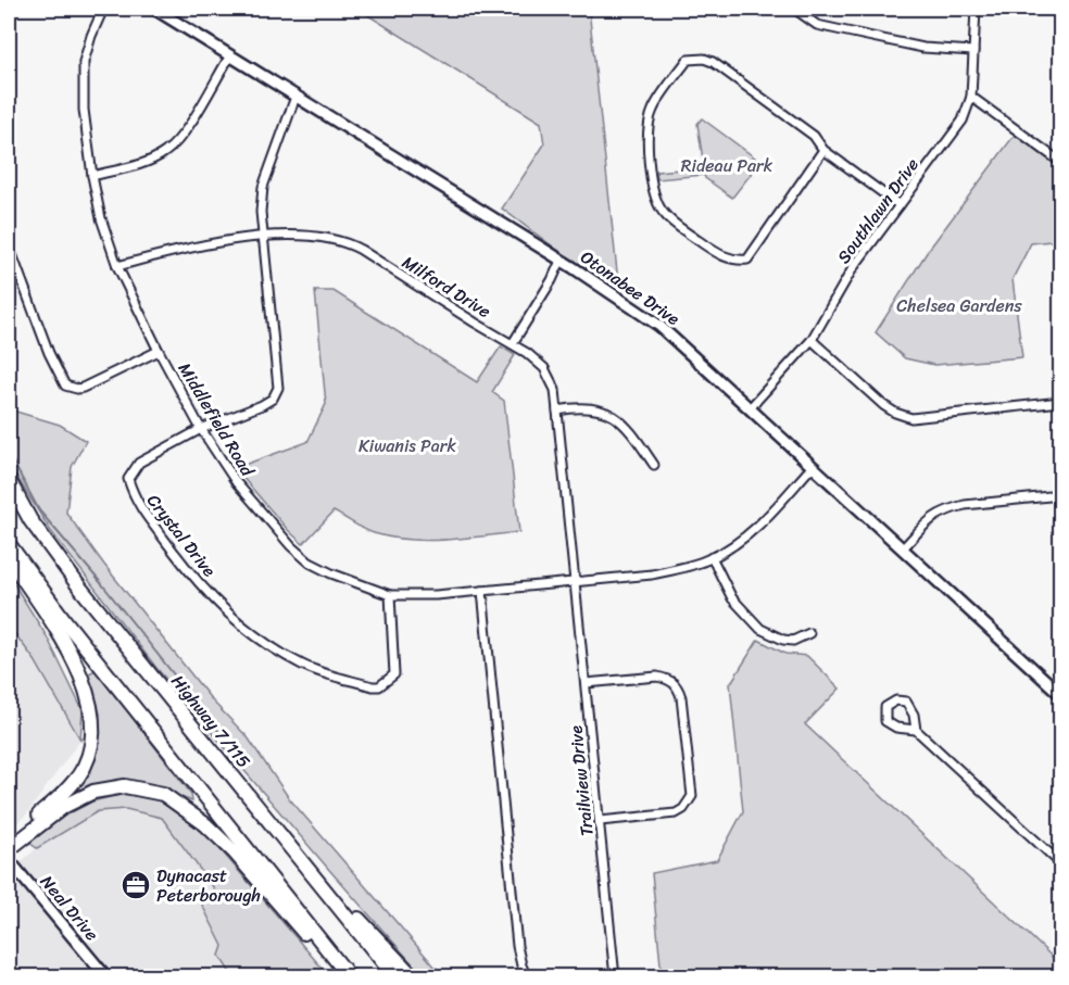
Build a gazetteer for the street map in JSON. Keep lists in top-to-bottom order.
{
  "streets": {
    "highway": ["Highway 7/115"],
    "street": [
      "Southlawn Drive",
      "Milford Drive",
      "Otonabee Drive",
      "Middlefield Road",
      "Crystal Drive",
      "Trailview Drive",
      "Neal Drive"
    ]
  },
  "crossings": [
    ["Southlawn Drive", "Otonabee Drive"],
    ["Milford Drive", "Middlefield Road"],
    ["Milford Drive", "Crystal Drive"],
    ["Milford Drive", "Trailview Drive"],
    ["Otonabee Drive", "Middlefield Road"],
    ["Otonabee Drive", "Crystal Drive"],
    ["Middlefield Road", "Crystal Drive"],
    ["Middlefield Road", "Trailview Drive"]
  ],
  "parks": ["Rideau Park", "Chelsea Gardens", "Kiwanis Park"],
  "places": {
    "office": ["Dynacast Peterborough"]
  }
}
